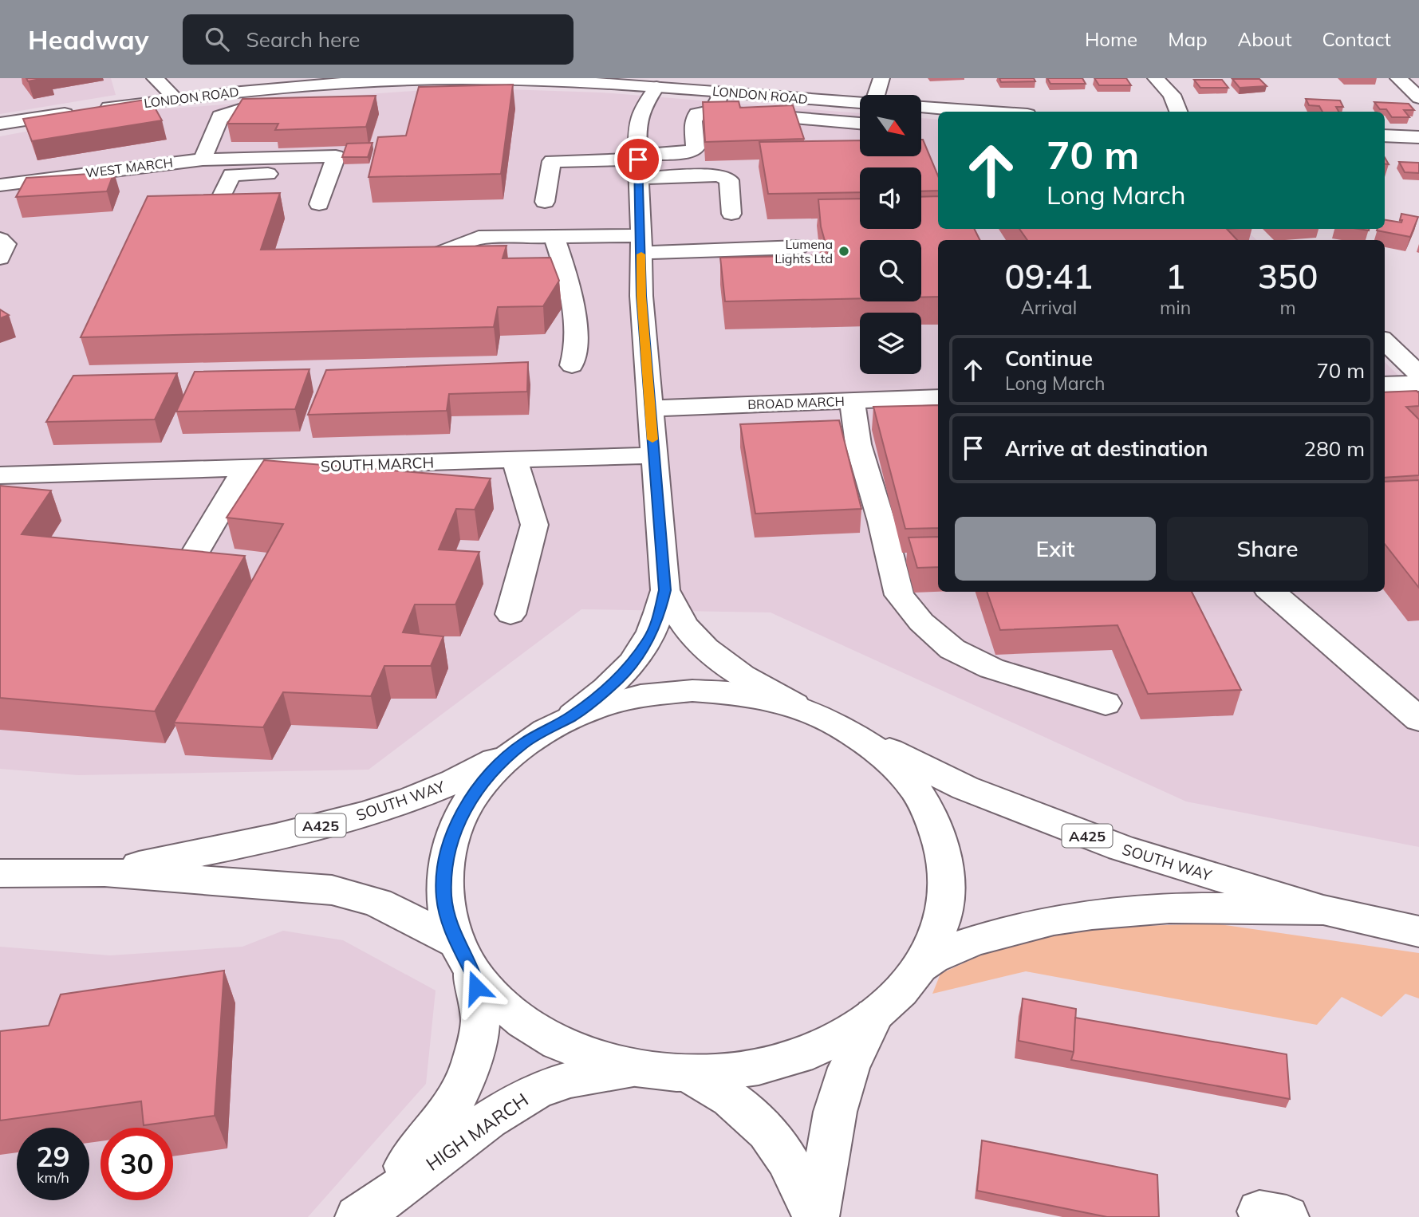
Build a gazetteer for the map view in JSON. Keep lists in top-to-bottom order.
{
  "streets": {
    "main road": [
      "LONDON ROAD",
      "WEST MARCH",
      "BROAD MARCH",
      "SOUTH MARCH",
      "SOUTH WAY",
      "A425",
      "HIGH MARCH"
    ]
  },
  "crossings": [
    ["SOUTH WAY", "HIGH MARCH"]
  ],
  "places": ["Lumena Lights Ltd"],
  "north": "bottom right",
  "page": {
    "header": "Headway",
    "search": "Search here",
    "nav": [
      "Home",
      "Map",
      "About",
      "Contact"
    ],
    "turn": ["70 m", "Long March"],
    "eta": [
      "09:41",
      "Arrival",
      "1",
      "min",
      "350",
      "m"
    ],
    "list": [
      {
        "name": "Continue",
        "note": "Long March",
        "value": "70 m"
      },
      {
        "name": "Arrive at destination",
        "value": "280 m"
      }
    ],
    "buttons": ["Exit", "Share"],
    "speed": "29 km/h",
    "limit": "30"
  }
}
